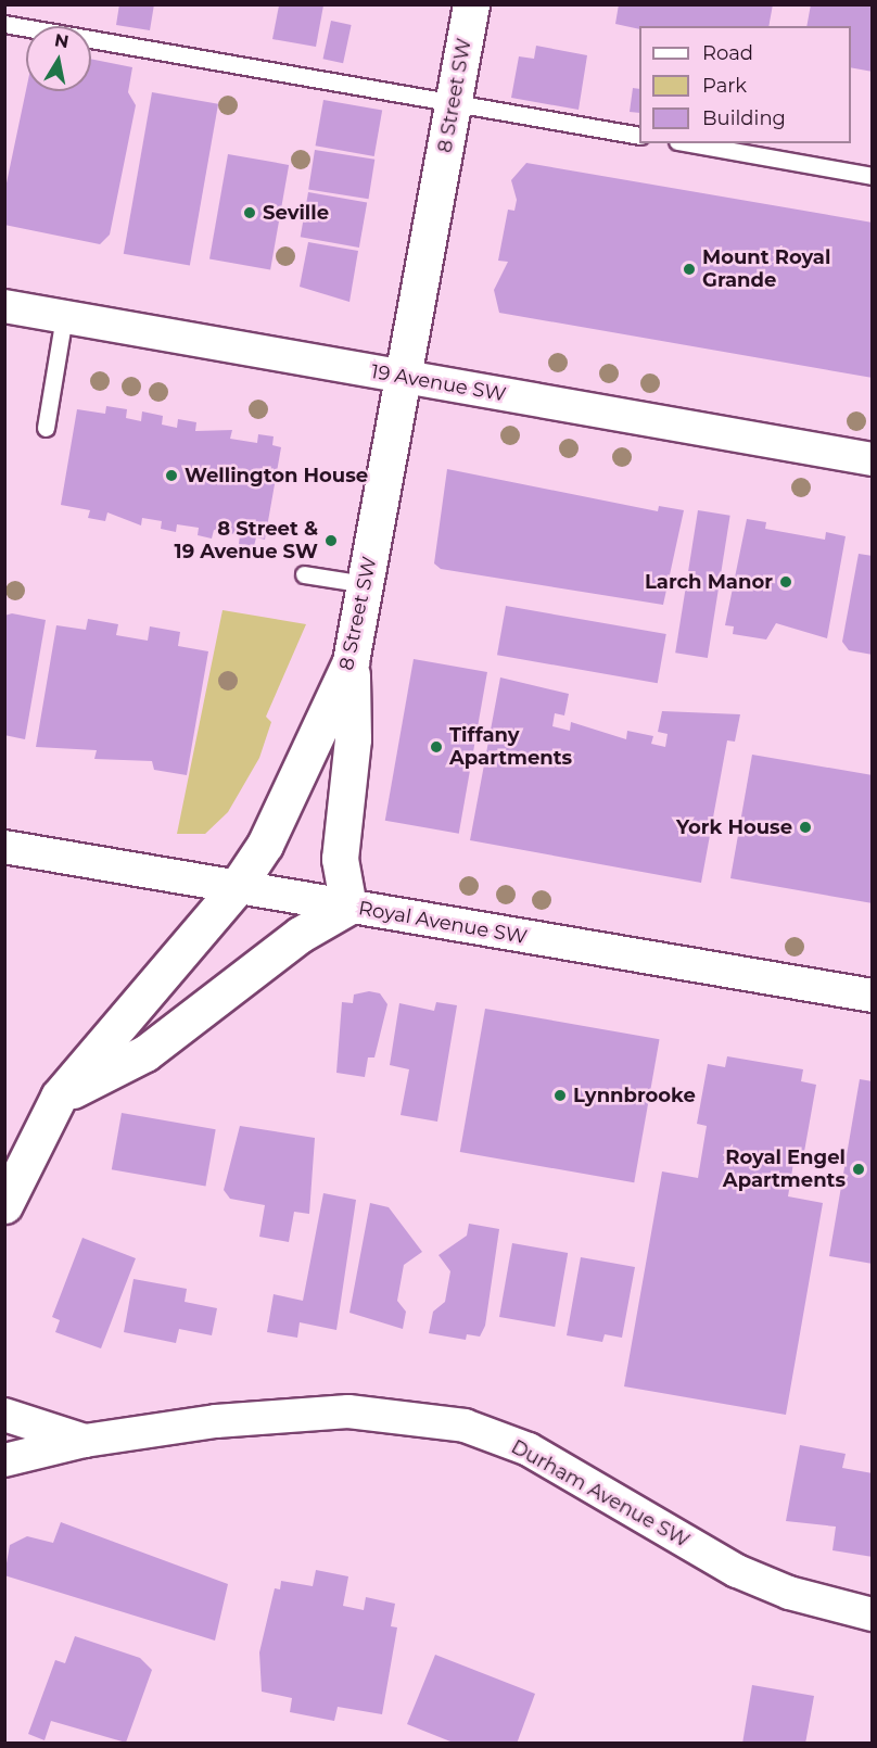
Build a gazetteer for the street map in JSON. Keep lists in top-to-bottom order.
{
  "streets": {
    "street": [
      "8 Street SW",
      "19 Avenue SW",
      "Royal Avenue SW",
      "Durham Avenue SW"
    ]
  },
  "crossings": [
    ["8 Street SW", "19 Avenue SW"],
    ["8 Street SW", "Royal Avenue SW"]
  ],
  "places": [
    "Seville",
    "Mount Royal Grande",
    "Wellington House",
    "8 Street & 19 Avenue SW",
    "Larch Manor",
    "Tiffany Apartments",
    "York House",
    "Lynnbrooke",
    "Royal Engel Apartments"
  ],
  "legend": ["Road", "Park", "Building"],
  "north": "top"
}
